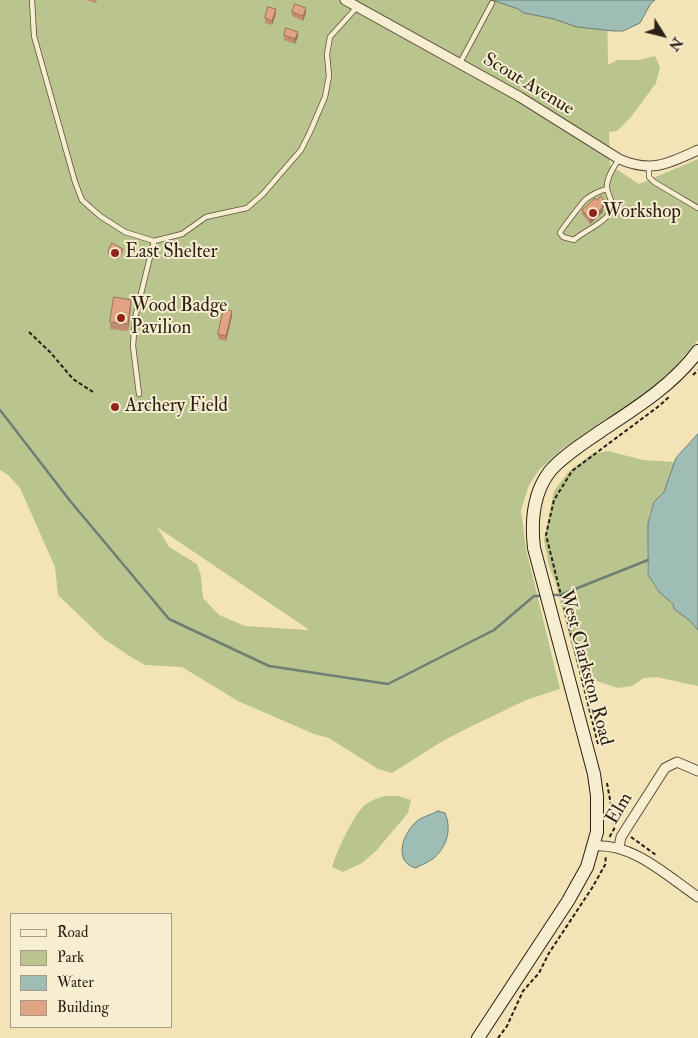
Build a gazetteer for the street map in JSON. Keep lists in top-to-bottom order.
{
  "streets": {
    "main road": ["West Clarkston Road"],
    "street": ["Scout Avenue", "Elm"]
  },
  "places": [
    "Workshop",
    "East Shelter",
    "Wood Badge Pavilion",
    "Archery Field"
  ],
  "legend": [
    "Road",
    "Park",
    "Water",
    "Building"
  ],
  "north": "bottom right"
}
